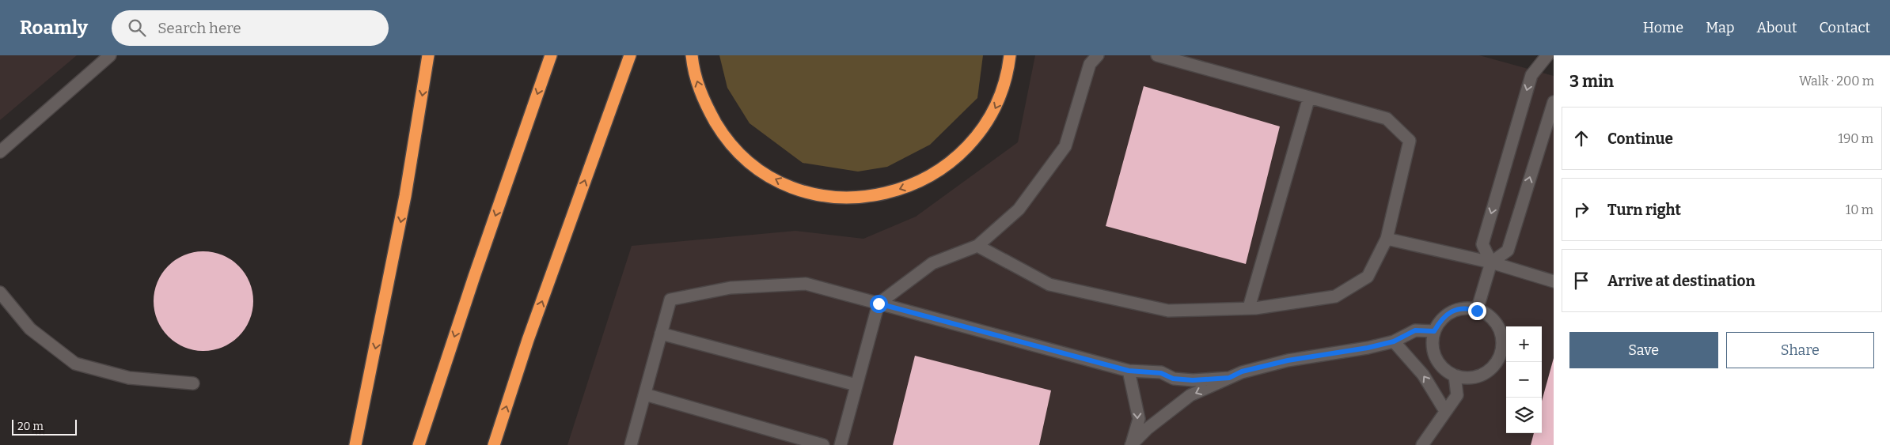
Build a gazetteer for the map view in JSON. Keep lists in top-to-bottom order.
{
  "scale_bar": "20 m",
  "page": {
    "header": "Roamly",
    "search": "Search here",
    "nav": [
      "Home",
      "Map",
      "About",
      "Contact"
    ],
    "heading": ["3 min", "Walk · 200 m"],
    "list": [
      ["Continue", "190 m"],
      ["Turn right", "10 m"],
      "Arrive at destination"
    ],
    "buttons": ["Save", "Share"],
    "map_buttons": ["+", "−"],
    "scale": "20 m"
  }
}
